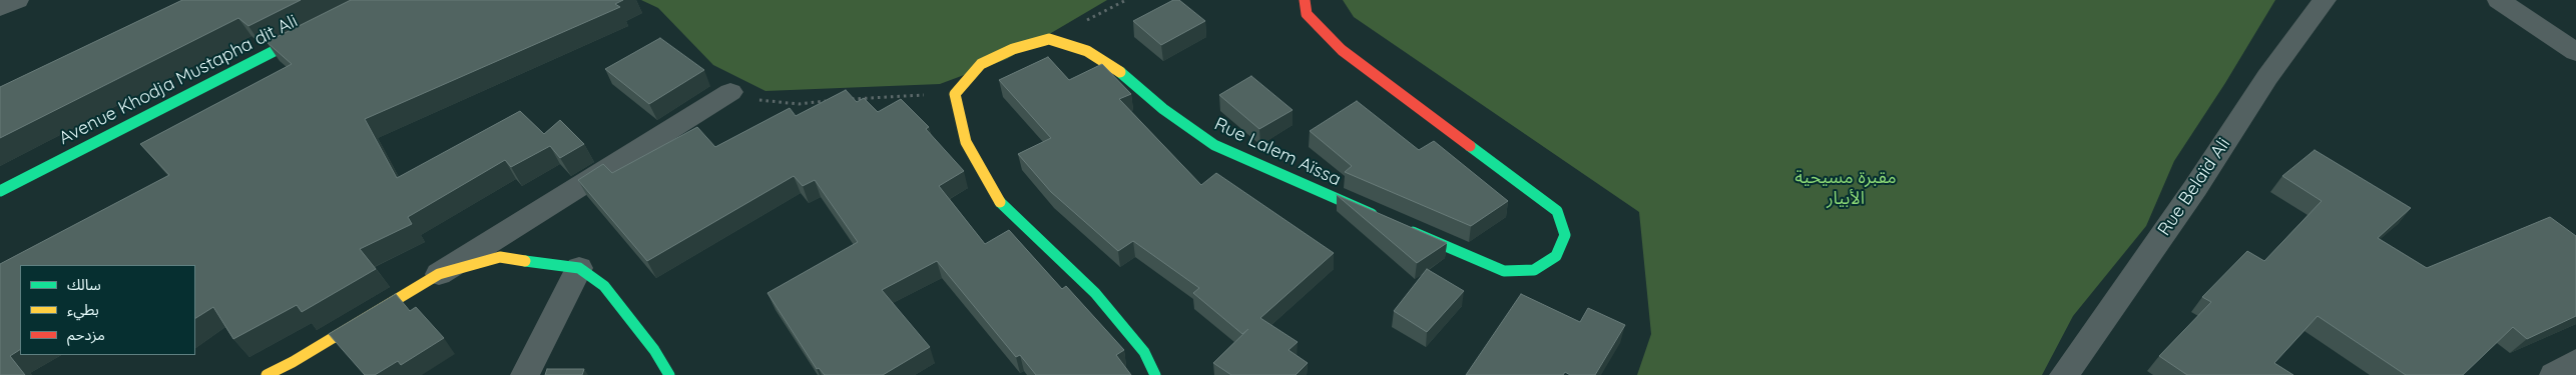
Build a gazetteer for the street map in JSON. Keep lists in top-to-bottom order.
{
  "streets": {
    "street": ["Avenue Khodja Mustapha dit Ali", "Rue Lalem Aïssa", "Rue Belaïd Ali"]
  },
  "parks": ["مقبرة مسيحية الأبيار"],
  "legend": ["سالك", "بطيء", "مزدحم"]
}
